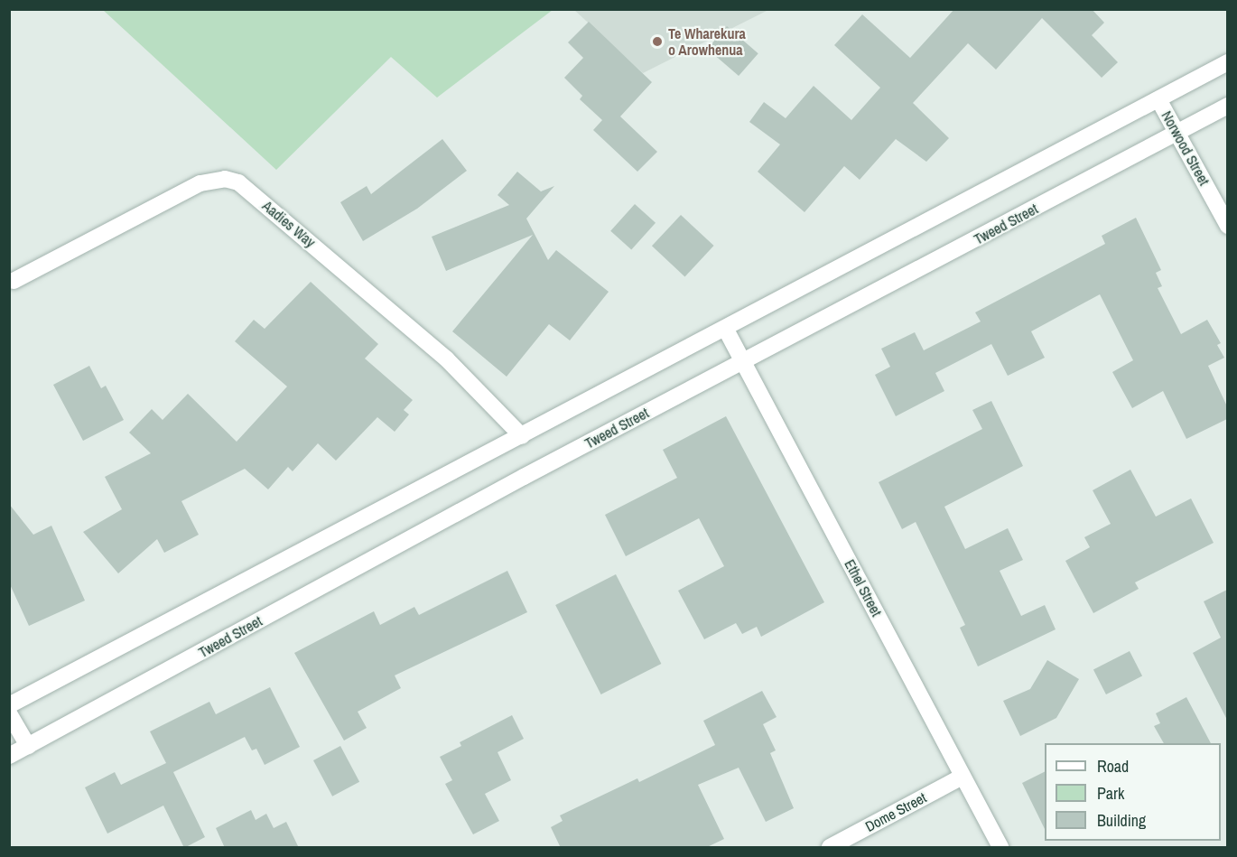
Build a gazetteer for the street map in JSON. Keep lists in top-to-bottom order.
{
  "streets": {
    "main road": [
      "Norwood Street",
      "Aadies Way",
      "Tweed Street",
      "Ethel Street",
      "Dome Street"
    ]
  },
  "crossings": [
    ["Norwood Street", "Tweed Street"],
    ["Tweed Street", "Ethel Street"],
    ["Ethel Street", "Dome Street"]
  ],
  "places": ["Te Wharekura o Arowhenua"],
  "legend": ["Road", "Park", "Building"]
}
